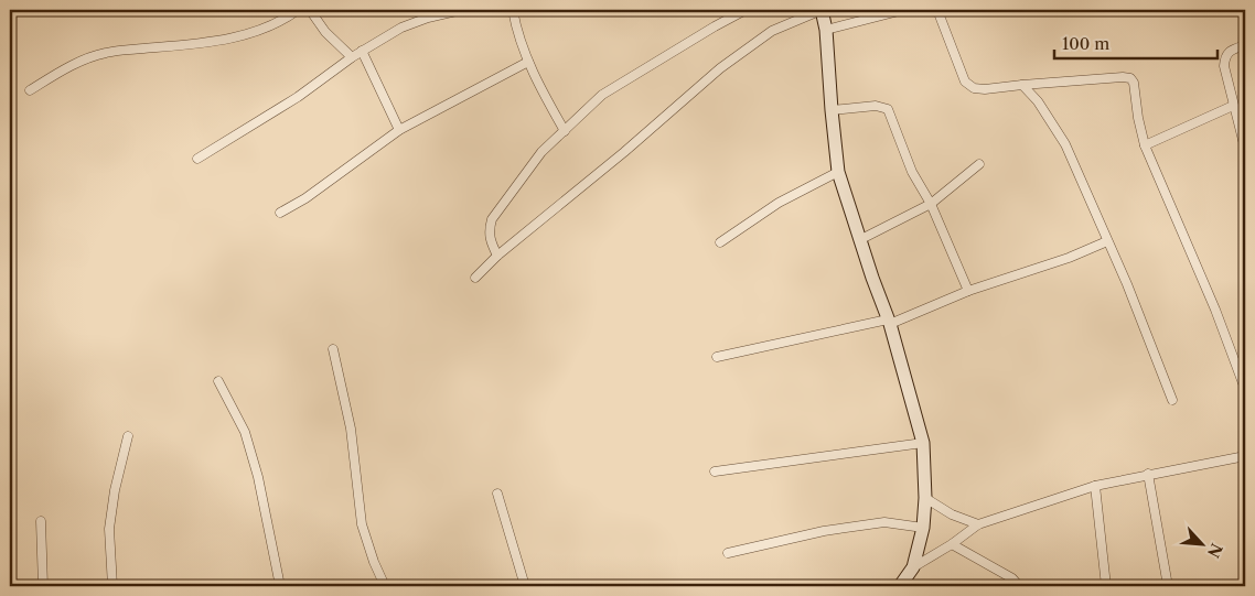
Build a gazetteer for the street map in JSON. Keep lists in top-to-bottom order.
{
  "scale_bar": "100 m",
  "north": "bottom right"
}
